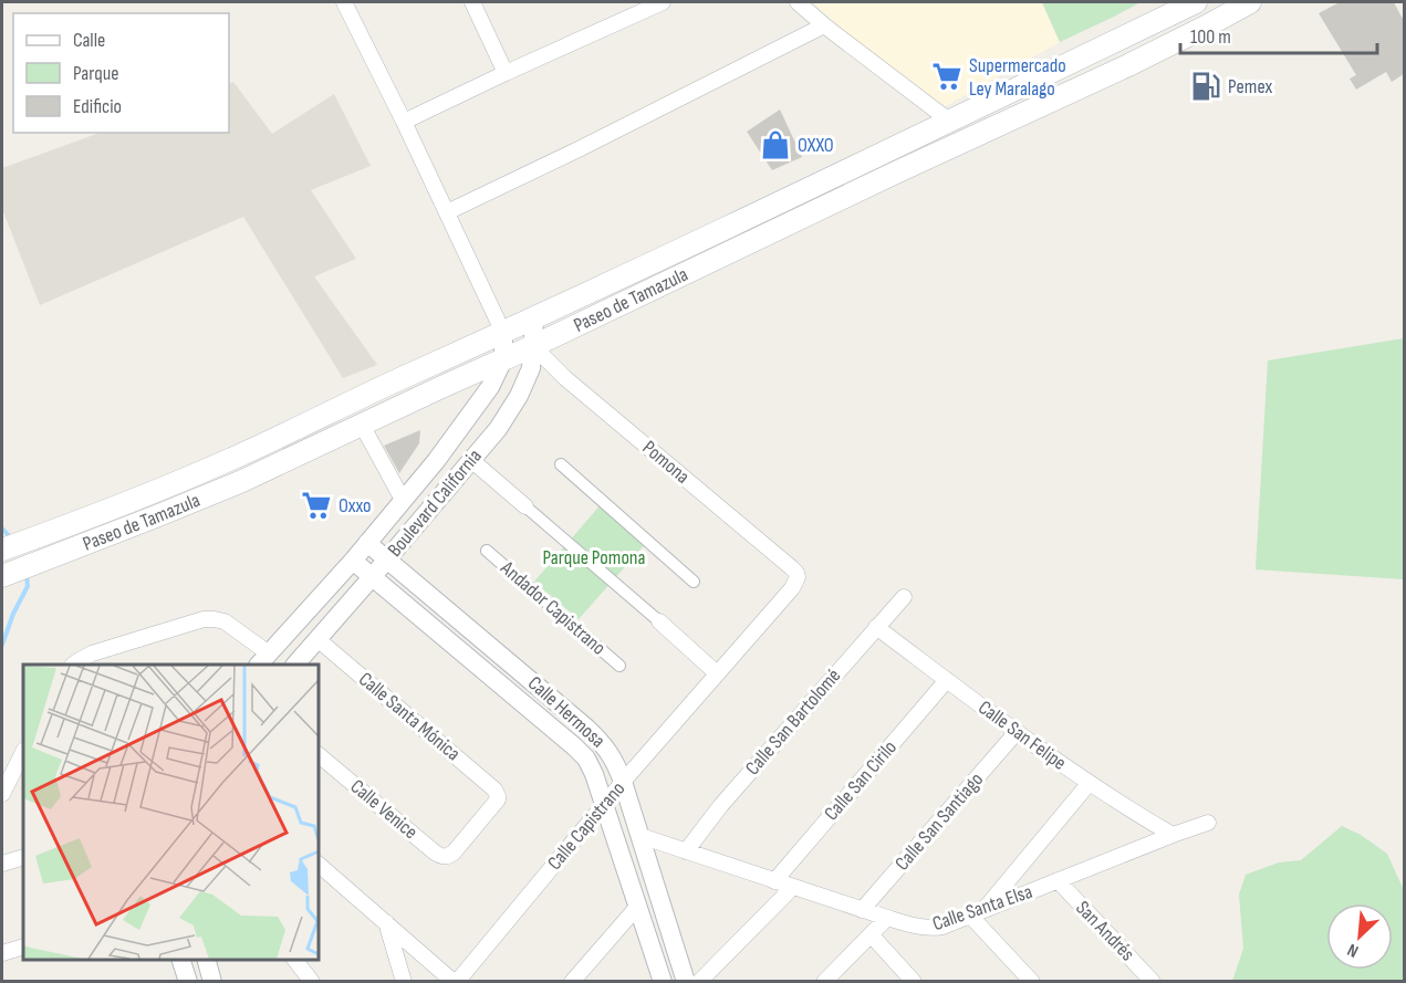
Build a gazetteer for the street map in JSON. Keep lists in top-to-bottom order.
{
  "streets": {
    "main road": ["Paseo de Tamazula"],
    "street": [
      "Pomona",
      "Boulevard California",
      "Andador Capistrano",
      "Calle Hermosa",
      "Calle Santa Mónica",
      "Calle San Bartolomé",
      "Calle San Felipe",
      "Calle San Cirilo",
      "Calle Venice",
      "Calle San Santiago",
      "Calle Capistrano",
      "Calle Santa Elsa",
      "San Andrés"
    ]
  },
  "crossings": [
    ["Paseo de Tamazula", "Pomona"],
    ["Paseo de Tamazula", "Boulevard California"],
    ["Pomona", "Boulevard California"],
    ["Pomona", "Calle Capistrano"],
    ["Boulevard California", "Calle Hermosa"],
    ["Boulevard California", "Calle Santa Mónica"],
    ["Calle Hermosa", "Calle Capistrano"],
    ["Calle Hermosa", "Calle Santa Elsa"],
    ["Calle Santa Mónica", "Calle Venice"],
    ["Calle San Bartolomé", "Calle San Felipe"],
    ["Calle San Bartolomé", "Calle Santa Elsa"],
    ["Calle San Felipe", "Calle San Cirilo"],
    ["Calle San Felipe", "Calle San Santiago"],
    ["Calle San Felipe", "Calle Santa Elsa"],
    ["Calle San Cirilo", "Calle Santa Elsa"],
    ["Calle San Santiago", "Calle Santa Elsa"],
    ["Calle Santa Elsa", "San Andrés"]
  ],
  "parks": ["Parque Pomona"],
  "places": {
    "supermarket": ["Supermercado Ley Maralago", "Oxxo"],
    "fuel station": ["Pemex"],
    "shop": ["OXXO"]
  },
  "legend": ["Calle", "Parque", "Edificio"],
  "scale_bar": "100 m",
  "north": "bottom left"
}
